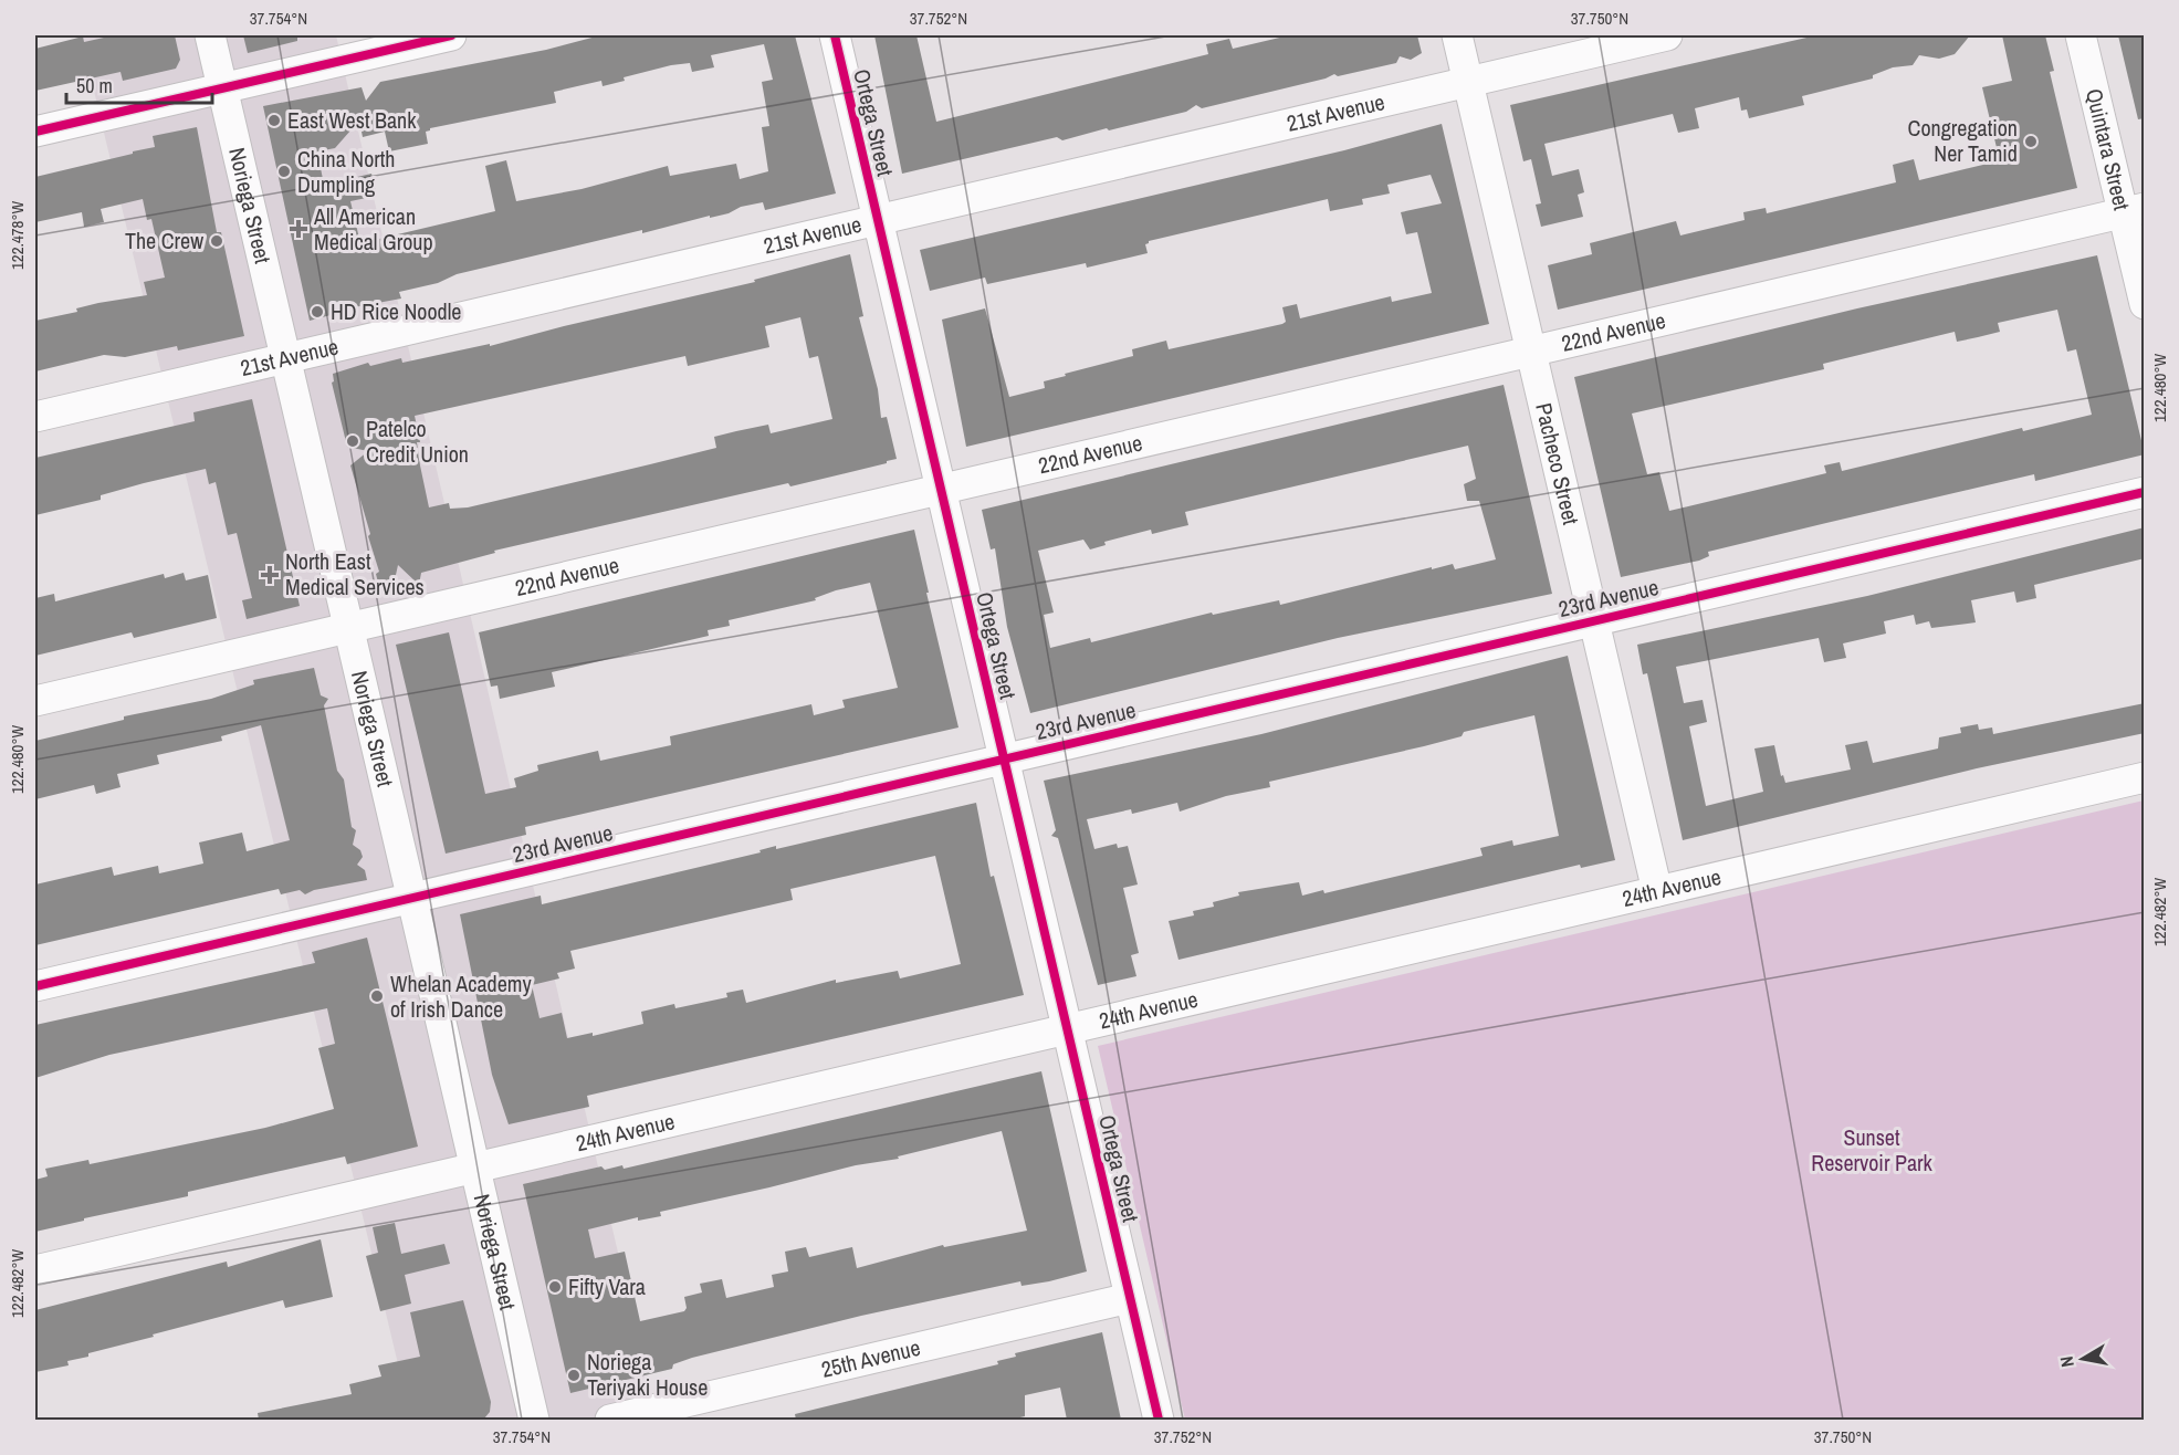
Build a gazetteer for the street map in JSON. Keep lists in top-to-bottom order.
{
  "streets": {
    "street": [
      "21st Avenue",
      "Ortega Street",
      "Quintara Street",
      "Noriega Street",
      "22nd Avenue",
      "Pacheco Street",
      "23rd Avenue",
      "24th Avenue",
      "25th Avenue"
    ]
  },
  "crossings": [
    ["21st Avenue", "Ortega Street"],
    ["21st Avenue", "Noriega Street"],
    ["21st Avenue", "Pacheco Street"],
    ["Ortega Street", "22nd Avenue"],
    ["Ortega Street", "23rd Avenue"],
    ["Ortega Street", "24th Avenue"],
    ["Ortega Street", "25th Avenue"],
    ["Quintara Street", "22nd Avenue"],
    ["Noriega Street", "22nd Avenue"],
    ["Noriega Street", "23rd Avenue"],
    ["Noriega Street", "24th Avenue"],
    ["22nd Avenue", "Pacheco Street"],
    ["Pacheco Street", "23rd Avenue"],
    ["Pacheco Street", "24th Avenue"]
  ],
  "parks": ["Sunset Reservoir Park"],
  "places": {
    "other": [
      "East West Bank",
      "Congregation Ner Tamid",
      "China North Dumpling",
      "The Crew",
      "HD Rice Noodle",
      "Patelco Credit Union",
      "Whelan Academy of Irish Dance",
      "Fifty Vara",
      "Noriega Teriyaki House"
    ],
    "health": ["All American Medical Group", "North East Medical Services"]
  },
  "scale_bar": "50 m",
  "north": "left",
  "coordinates": [
    "37.754°N",
    "37.752°N",
    "37.750°N",
    "122.478°W",
    "122.480°W",
    "122.482°W"
  ]
}
